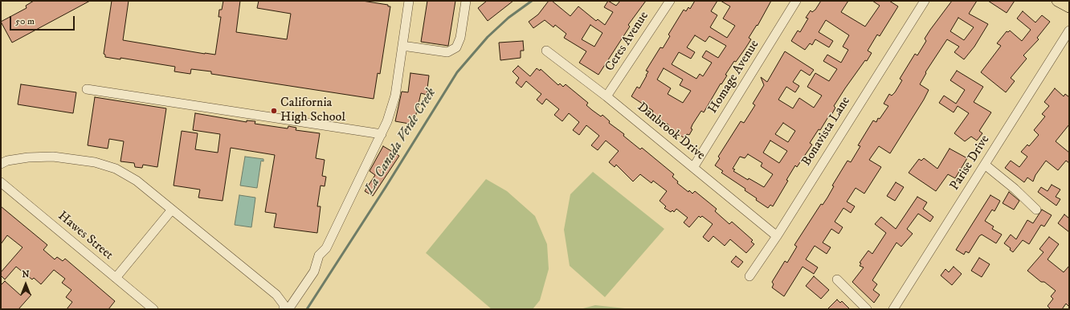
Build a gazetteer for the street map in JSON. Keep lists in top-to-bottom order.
{
  "streets": {
    "street": [
      "Ceres Avenue",
      "Homage Avenue",
      "Danbrook Drive",
      "Bonavista Lane",
      "Parise Drive",
      "Hawes Street"
    ]
  },
  "crossings": [
    ["Ceres Avenue", "Danbrook Drive"],
    ["Homage Avenue", "Danbrook Drive"],
    ["Danbrook Drive", "Bonavista Lane"]
  ],
  "water": ["La Canada Verde Creek"],
  "places": ["California High School"],
  "scale_bar": "50 m",
  "north": "top"
}
